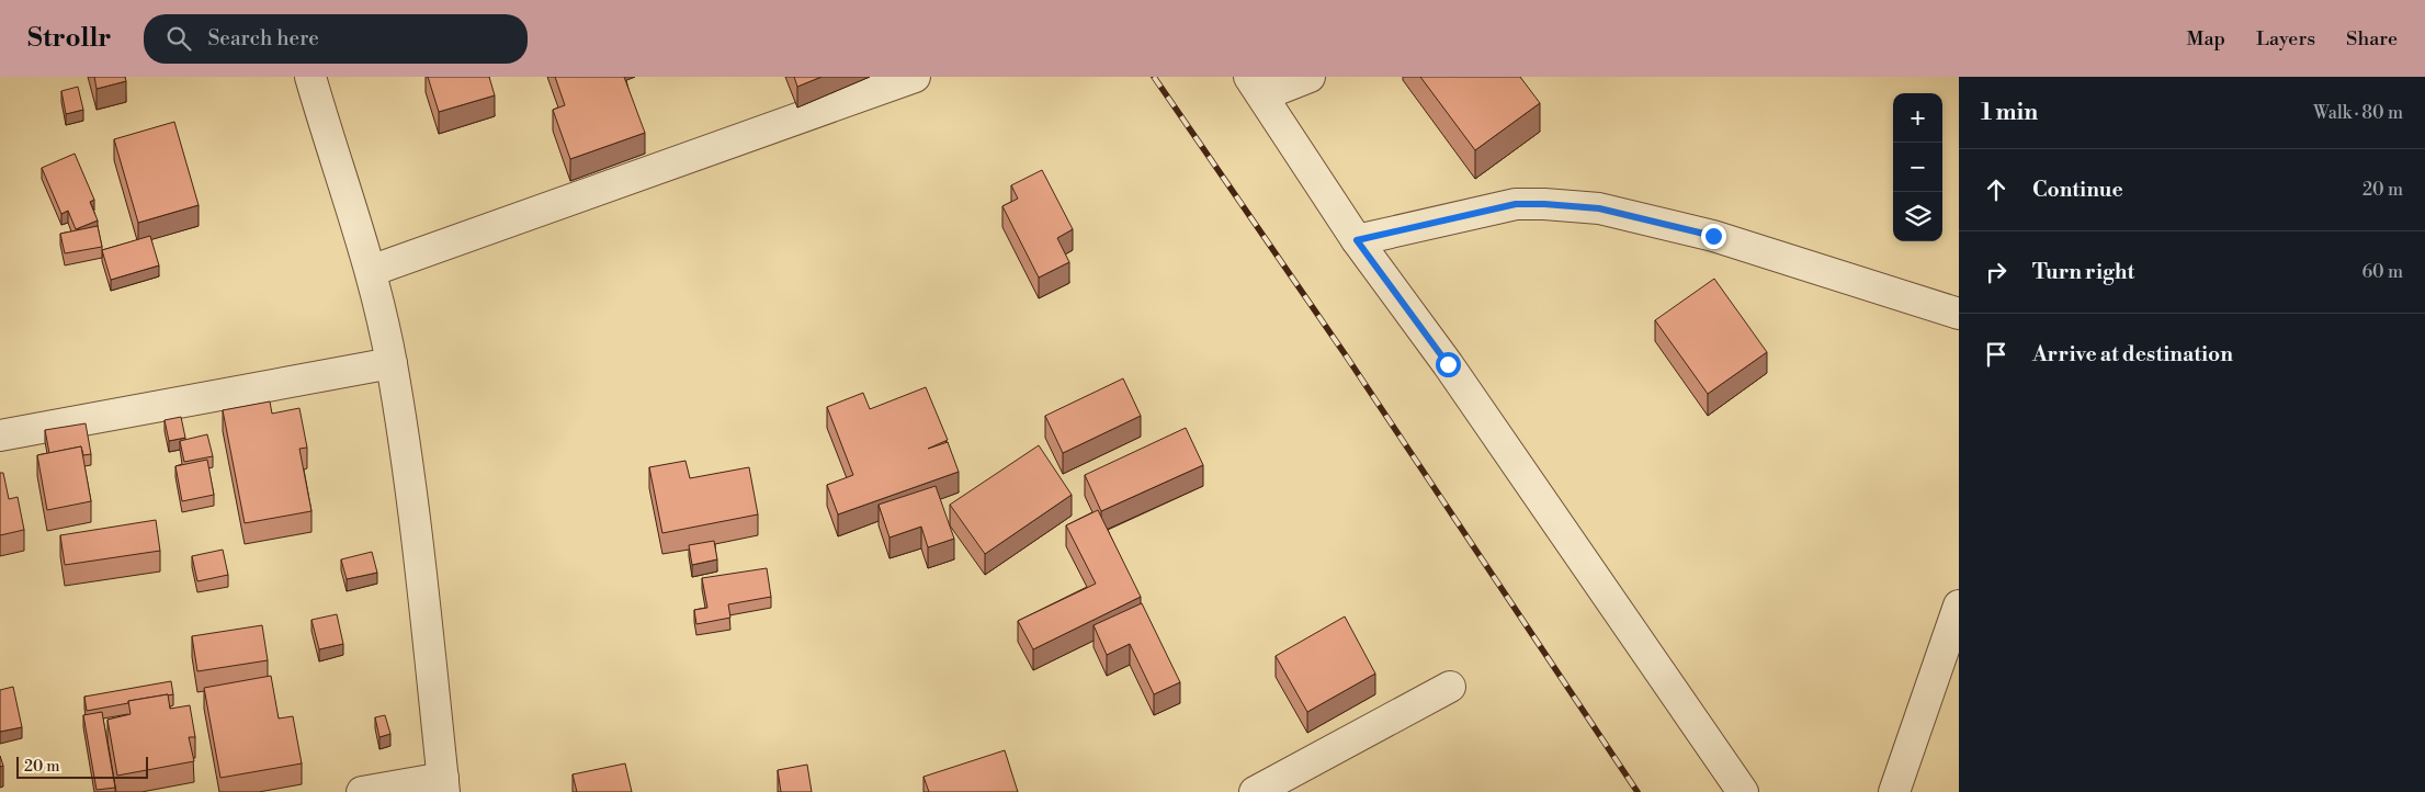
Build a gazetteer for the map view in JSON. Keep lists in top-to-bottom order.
{
  "scale_bar": "20 m",
  "page": {
    "header": "Strollr",
    "search": "Search here",
    "nav": ["Map", "Layers", "Share"],
    "heading": ["1 min", "Walk · 80 m"],
    "map_buttons": ["+", "−"],
    "list": [
      ["Continue", "20 m"],
      ["Turn right", "60 m"],
      "Arrive at destination"
    ],
    "scale": "20 m"
  }
}
